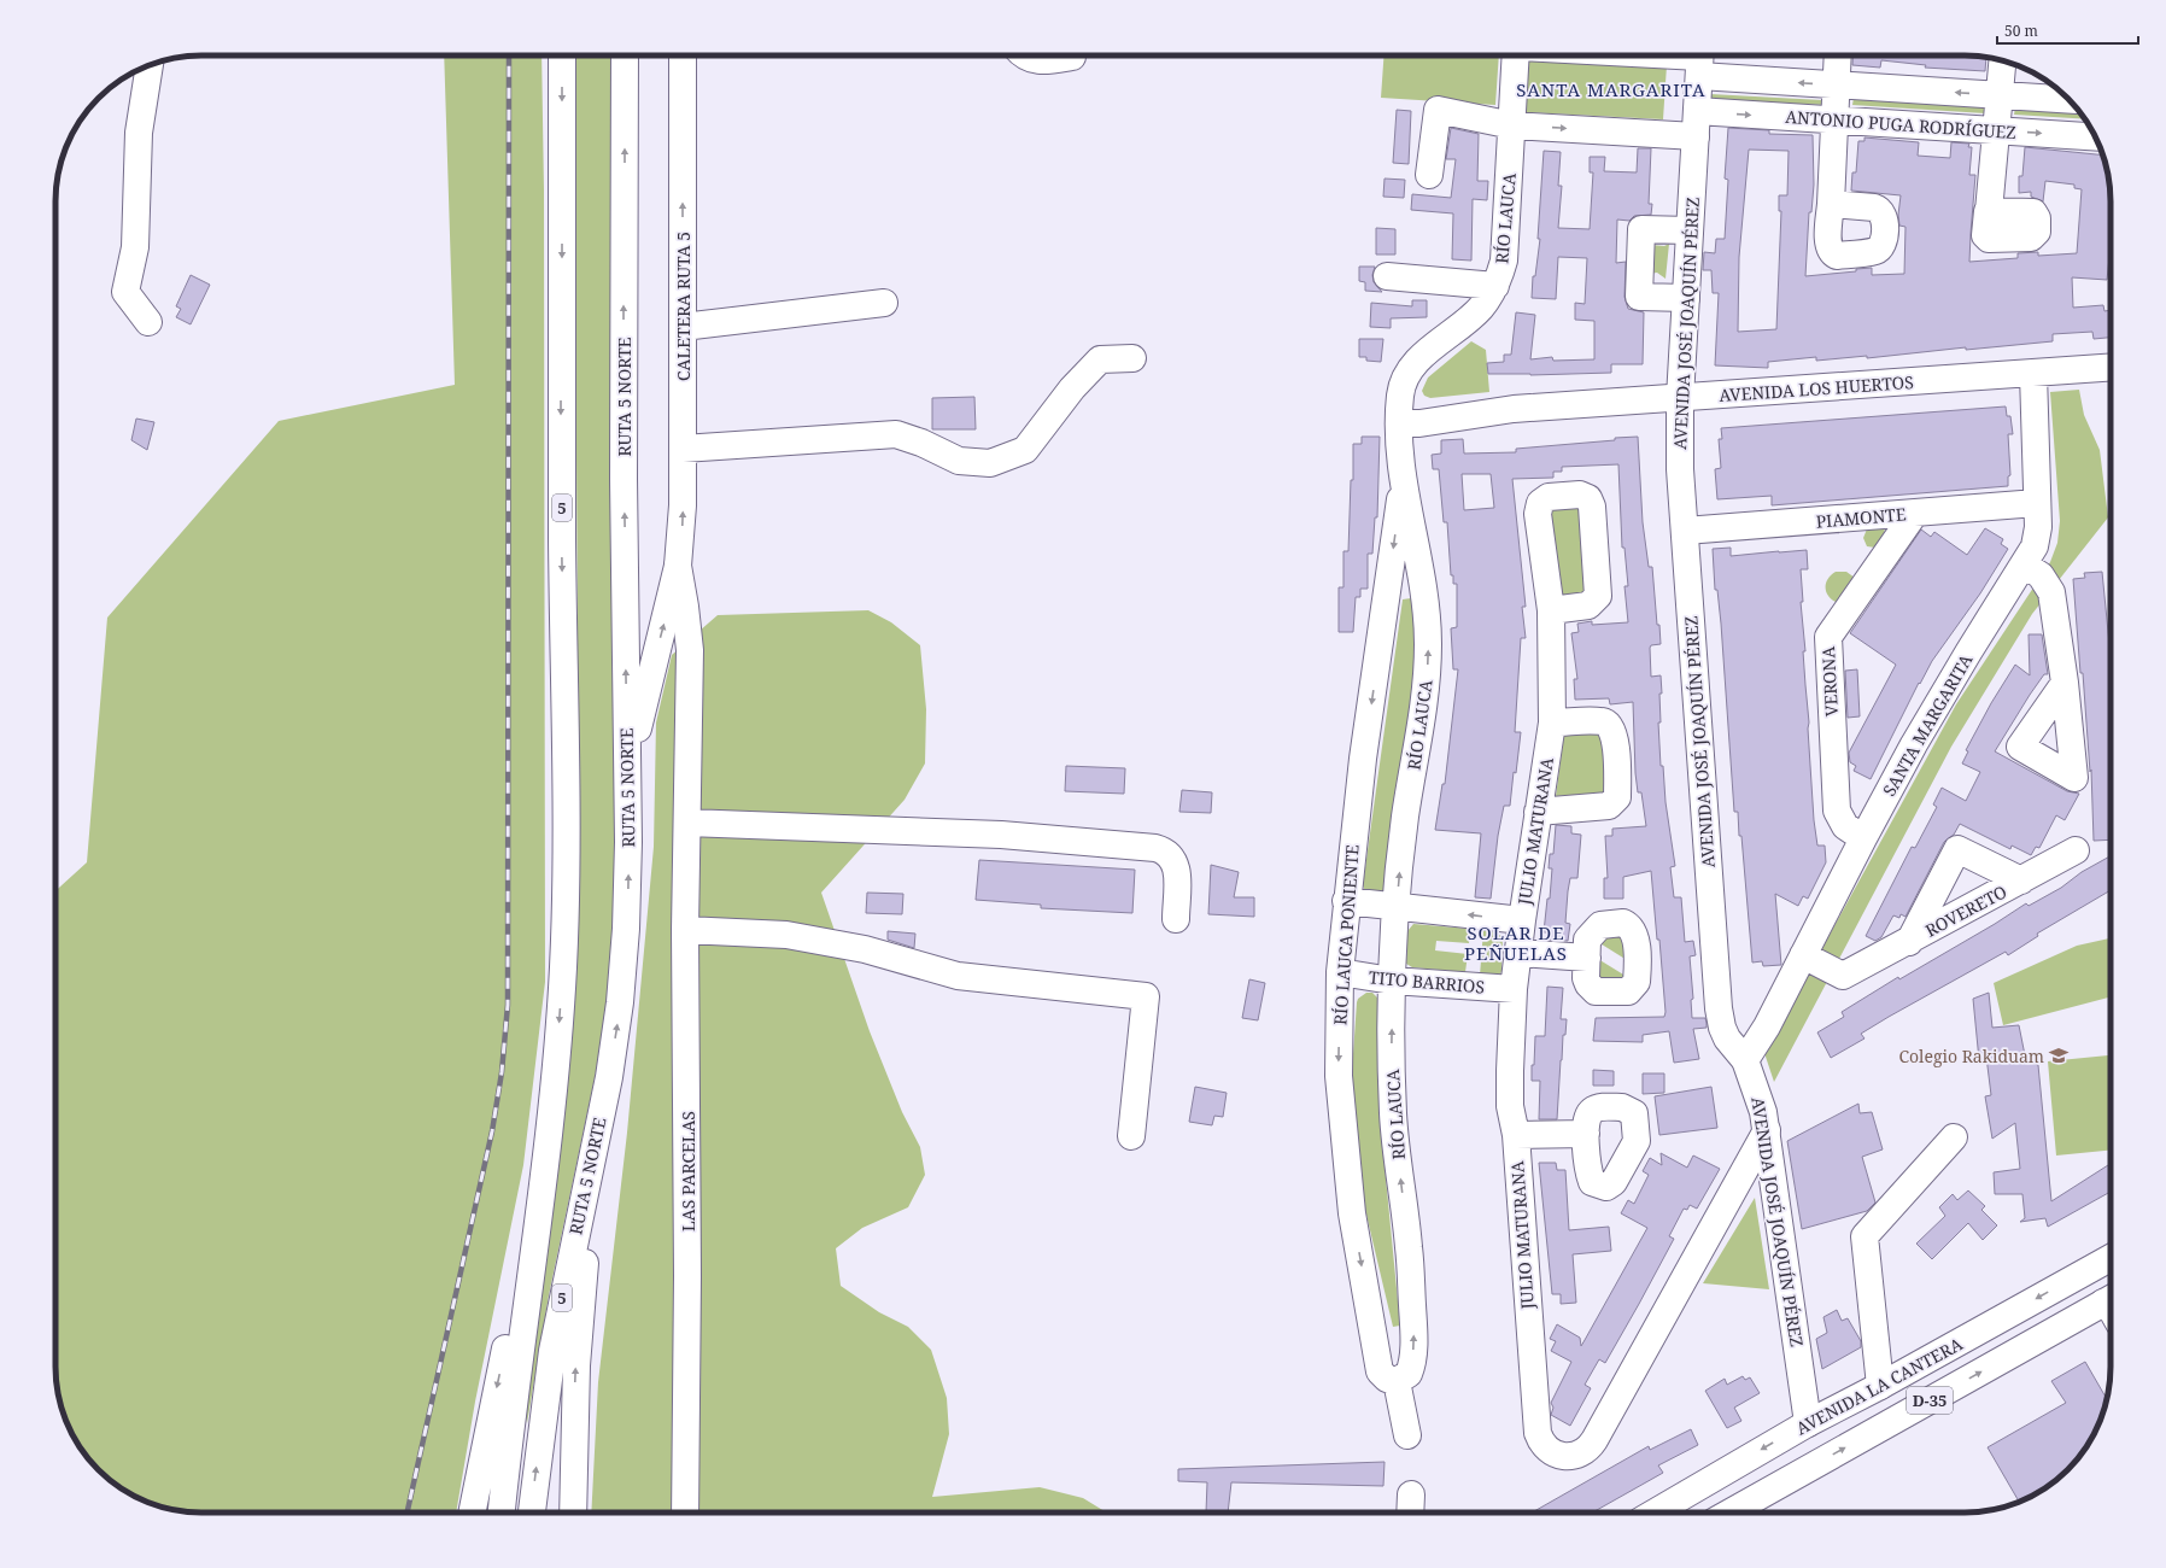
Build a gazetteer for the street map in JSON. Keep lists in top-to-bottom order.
{
  "streets": {
    "main road": [
      "ANTONIO PUGA RODRÍGUEZ",
      "RÍO LAUCA",
      "CALETERA RUTA 5",
      "AVENIDA JOSÉ JOAQUÍN PÉREZ",
      "AVENIDA LOS HUERTOS",
      "RUTA 5 NORTE",
      "5",
      "PIAMONTE",
      "VERONA",
      "SANTA MARGARITA",
      "JULIO MATURANA",
      "ROVERETO",
      "RÍO LAUCA PONIENTE",
      "TITO BARRIOS",
      "LAS PARCELAS",
      "AVENIDA LA CANTERA",
      "D-35"
    ]
  },
  "crossings": [
    ["ANTONIO PUGA RODRÍGUEZ", "AVENIDA JOSÉ JOAQUÍN PÉREZ"],
    ["RÍO LAUCA", "AVENIDA LOS HUERTOS"],
    ["RÍO LAUCA", "RÍO LAUCA PONIENTE"],
    ["RÍO LAUCA", "TITO BARRIOS"],
    ["CALETERA RUTA 5", "LAS PARCELAS"],
    ["AVENIDA JOSÉ JOAQUÍN PÉREZ", "AVENIDA LOS HUERTOS"],
    ["AVENIDA JOSÉ JOAQUÍN PÉREZ", "PIAMONTE"],
    ["AVENIDA JOSÉ JOAQUÍN PÉREZ", "SANTA MARGARITA"],
    ["AVENIDA JOSÉ JOAQUÍN PÉREZ", "JULIO MATURANA"],
    ["AVENIDA JOSÉ JOAQUÍN PÉREZ", "AVENIDA LA CANTERA"],
    ["AVENIDA JOSÉ JOAQUÍN PÉREZ", "D-35"],
    ["AVENIDA LOS HUERTOS", "SANTA MARGARITA"],
    ["PIAMONTE", "VERONA"],
    ["PIAMONTE", "SANTA MARGARITA"],
    ["VERONA", "SANTA MARGARITA"],
    ["SANTA MARGARITA", "ROVERETO"],
    ["JULIO MATURANA", "TITO BARRIOS"],
    ["RÍO LAUCA PONIENTE", "TITO BARRIOS"]
  ],
  "one_way": ["RÍO LAUCA", "RÍO LAUCA PONIENTE"],
  "districts": ["SANTA MARGARITA", "SOLAR DE PEÑUELAS"],
  "places": {
    "school or university": ["Colegio Rakiduam"]
  },
  "scale_bar": "50 m"
}
